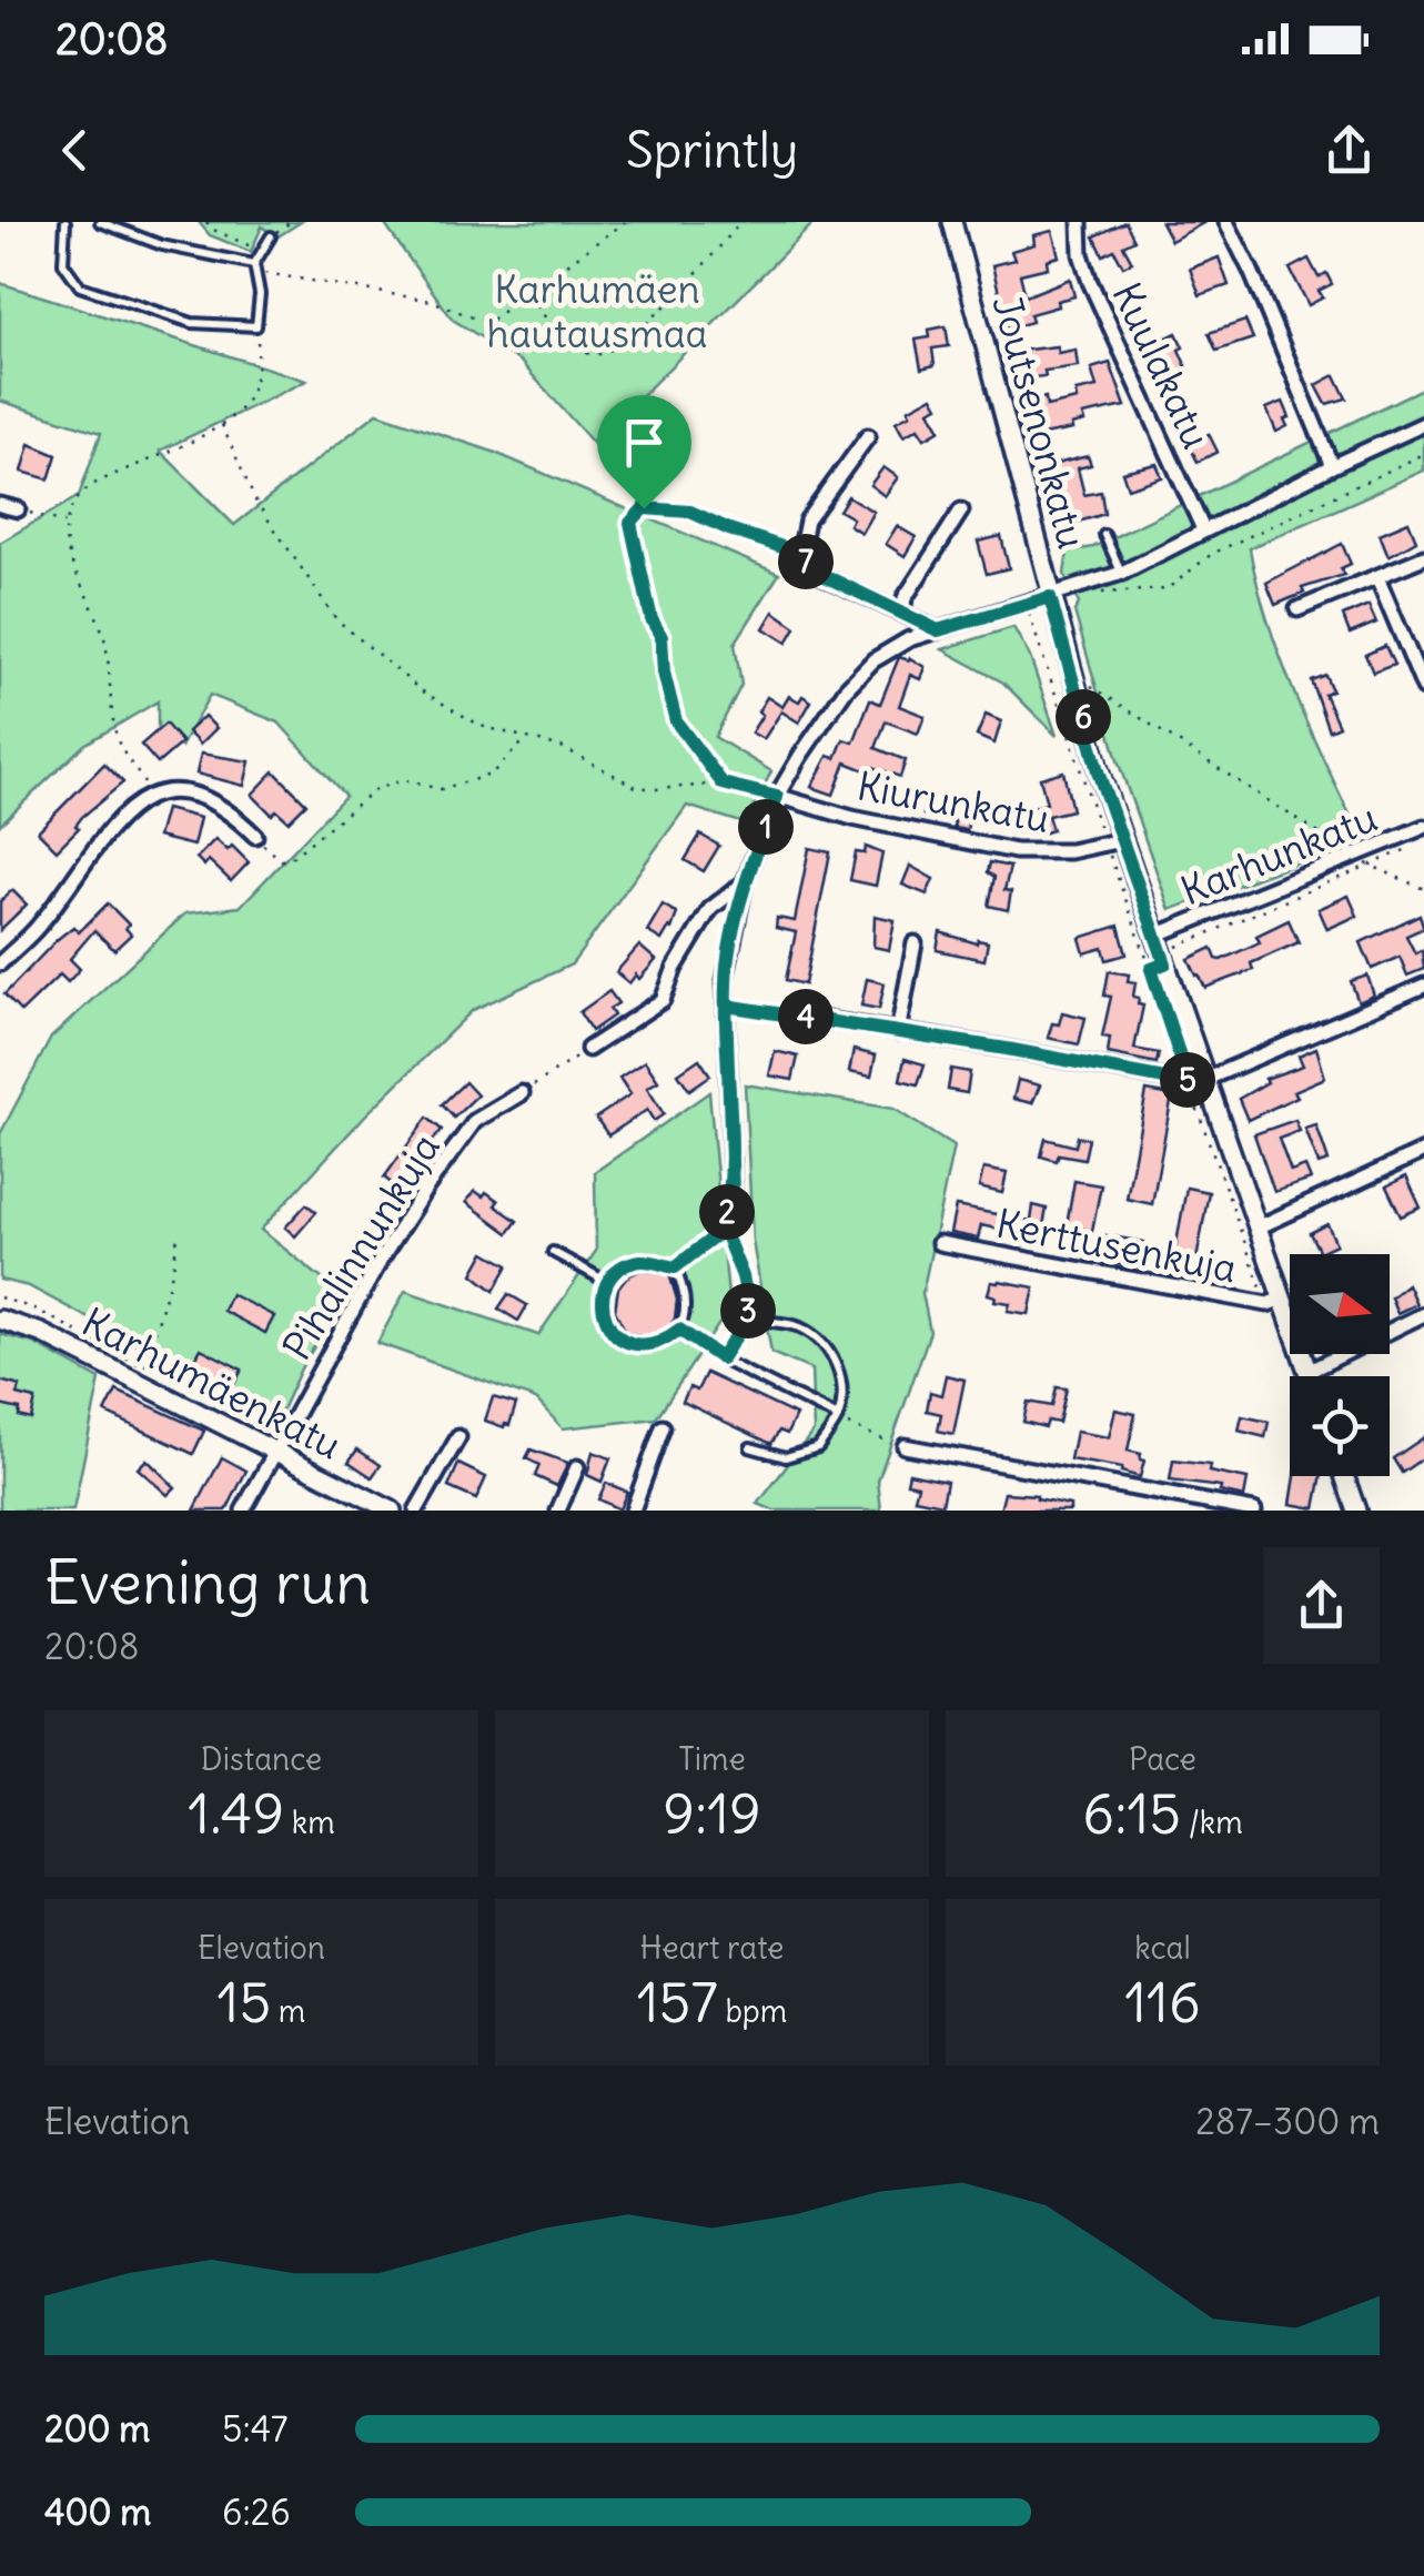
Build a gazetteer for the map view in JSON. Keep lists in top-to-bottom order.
{
  "streets": {
    "main road": ["Joutsenonkatu", "Karhumäenkatu"],
    "street": [
      "Kuulakatu",
      "Kiurunkatu",
      "Karhunkatu",
      "Kerttusenkuja",
      "Pihalinnunkuja"
    ]
  },
  "crossings": [
    ["Joutsenonkatu", "Kiurunkatu"],
    ["Joutsenonkatu", "Karhunkatu"],
    ["Joutsenonkatu", "Kerttusenkuja"],
    ["Pihalinnunkuja", "Karhumäenkatu"]
  ],
  "parks": ["Karhumäen hautausmaa"],
  "north": "right",
  "page": {
    "status": "20:08",
    "header": "Sprintly",
    "pins": [
      "7",
      "6",
      "1",
      "4",
      "5",
      "2",
      "3"
    ],
    "heading": ["Evening run", "20:08"],
    "stats": [
      ["Distance", "1.49 km"],
      ["Time", "9:19"],
      ["Pace", "6:15 /km"],
      ["Elevation", "15 m"],
      ["Heart rate", "157 bpm"],
      ["kcal", "116"]
    ],
    "chart": ["Elevation", "287–300 m"],
    "list": [
      {
        "name": "200 m",
        "note": "5:47"
      },
      {
        "name": "400 m",
        "note": "6:26"
      }
    ]
  }
}
